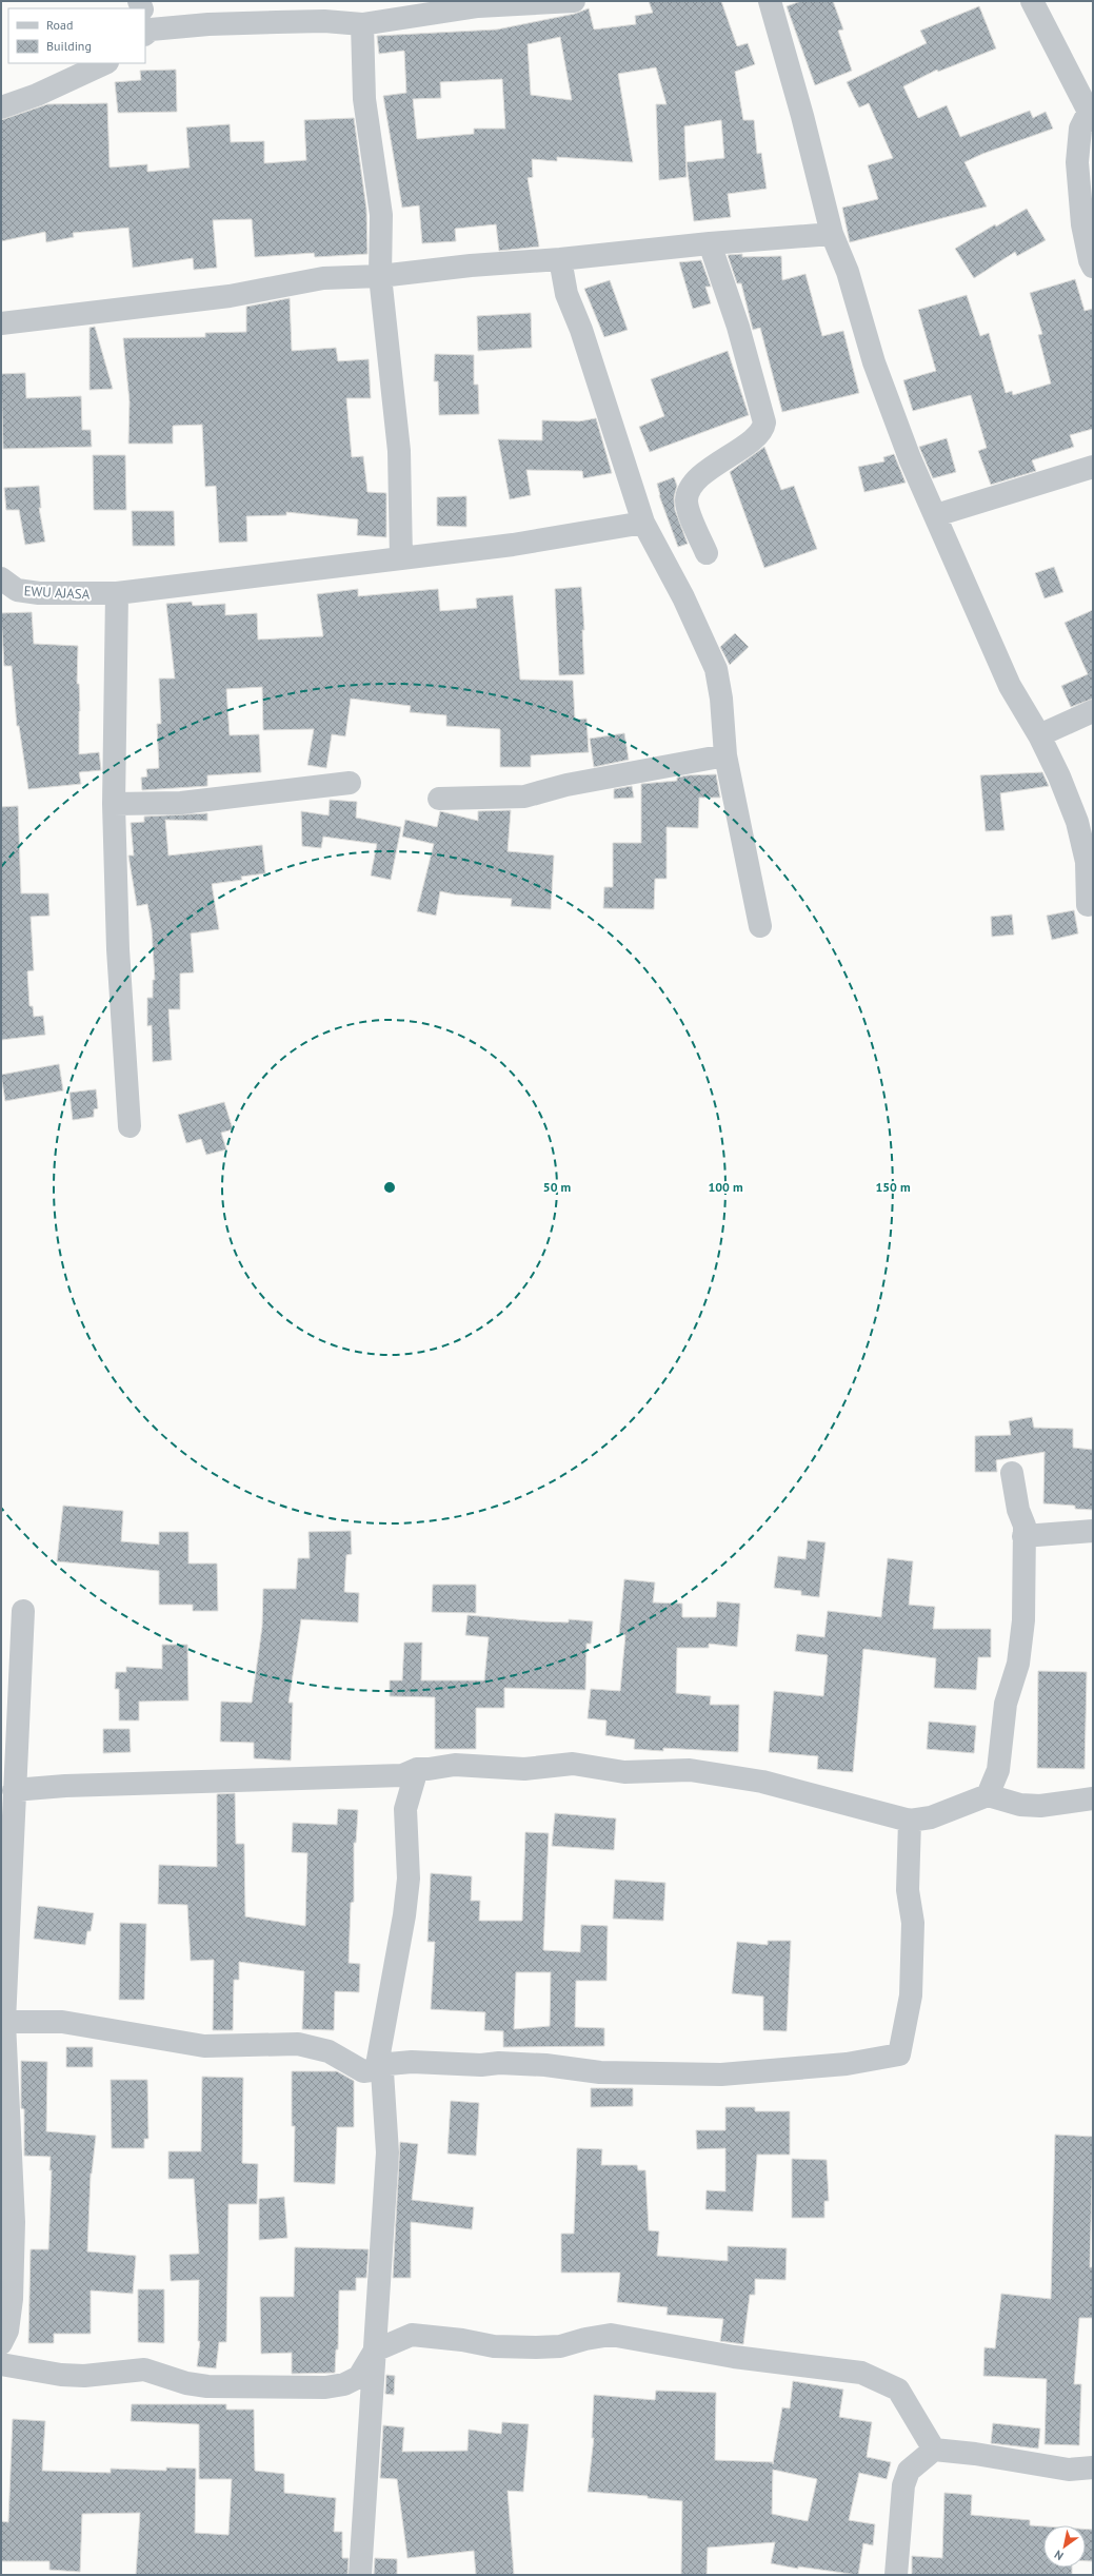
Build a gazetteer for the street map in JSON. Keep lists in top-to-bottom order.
{
  "streets": {
    "street": ["EWU AJASA"]
  },
  "legend": ["Road", "Building"],
  "north": "bottom left",
  "rings": ["50 m", "100 m", "150 m"]
}
